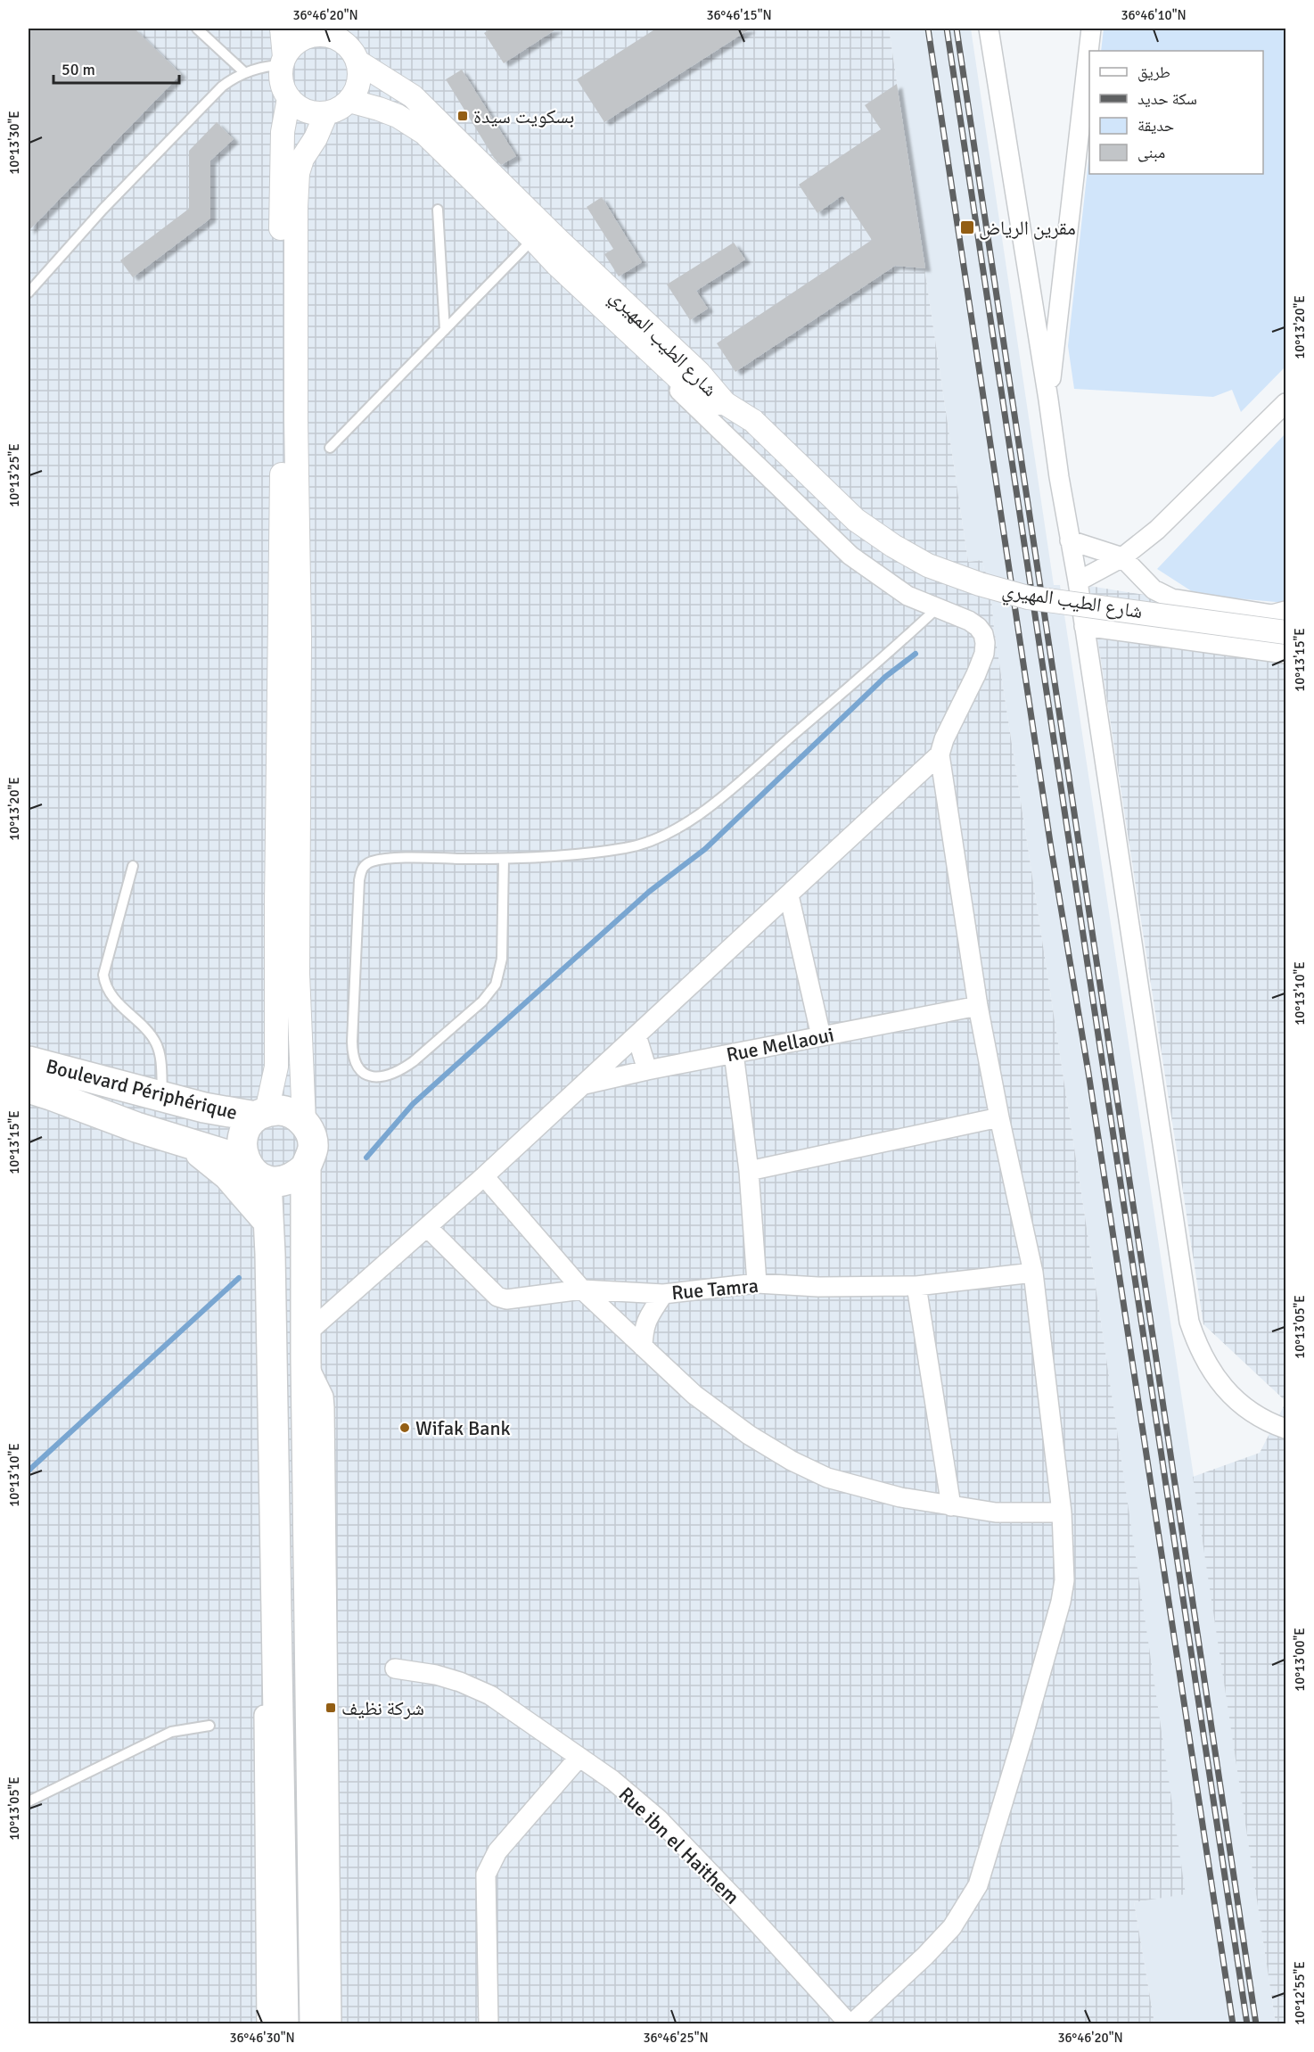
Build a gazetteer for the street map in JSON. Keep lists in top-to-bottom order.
{
  "streets": {
    "highway": ["Boulevard Périphérique"],
    "street": [
      "شارع الطيب المهيري",
      "Rue Mellaoui",
      "Rue Tamra",
      "Rue ibn el Haithem"
    ]
  },
  "places": {
    "transit": ["بسكويت سيدة", "مقرين الرياض", "شركة نظيف"],
    "other": ["Wifak Bank"]
  },
  "legend": [
    "طريق",
    "سكة حديد",
    "حديقة",
    "مبنى"
  ],
  "scale_bar": "50 m",
  "coordinates": [
    "36°46'20\"N",
    "36°46'15\"N",
    "36°46'10\"N",
    "10°13'30\"E",
    "10°13'20\"E",
    "10°13'25\"E",
    "10°13'15\"E",
    "10°13'10\"E",
    "10°13'05\"E",
    "10°13'00\"E",
    "10°12'55\"E",
    "36°46'30\"N",
    "36°46'25\"N"
  ]
}
